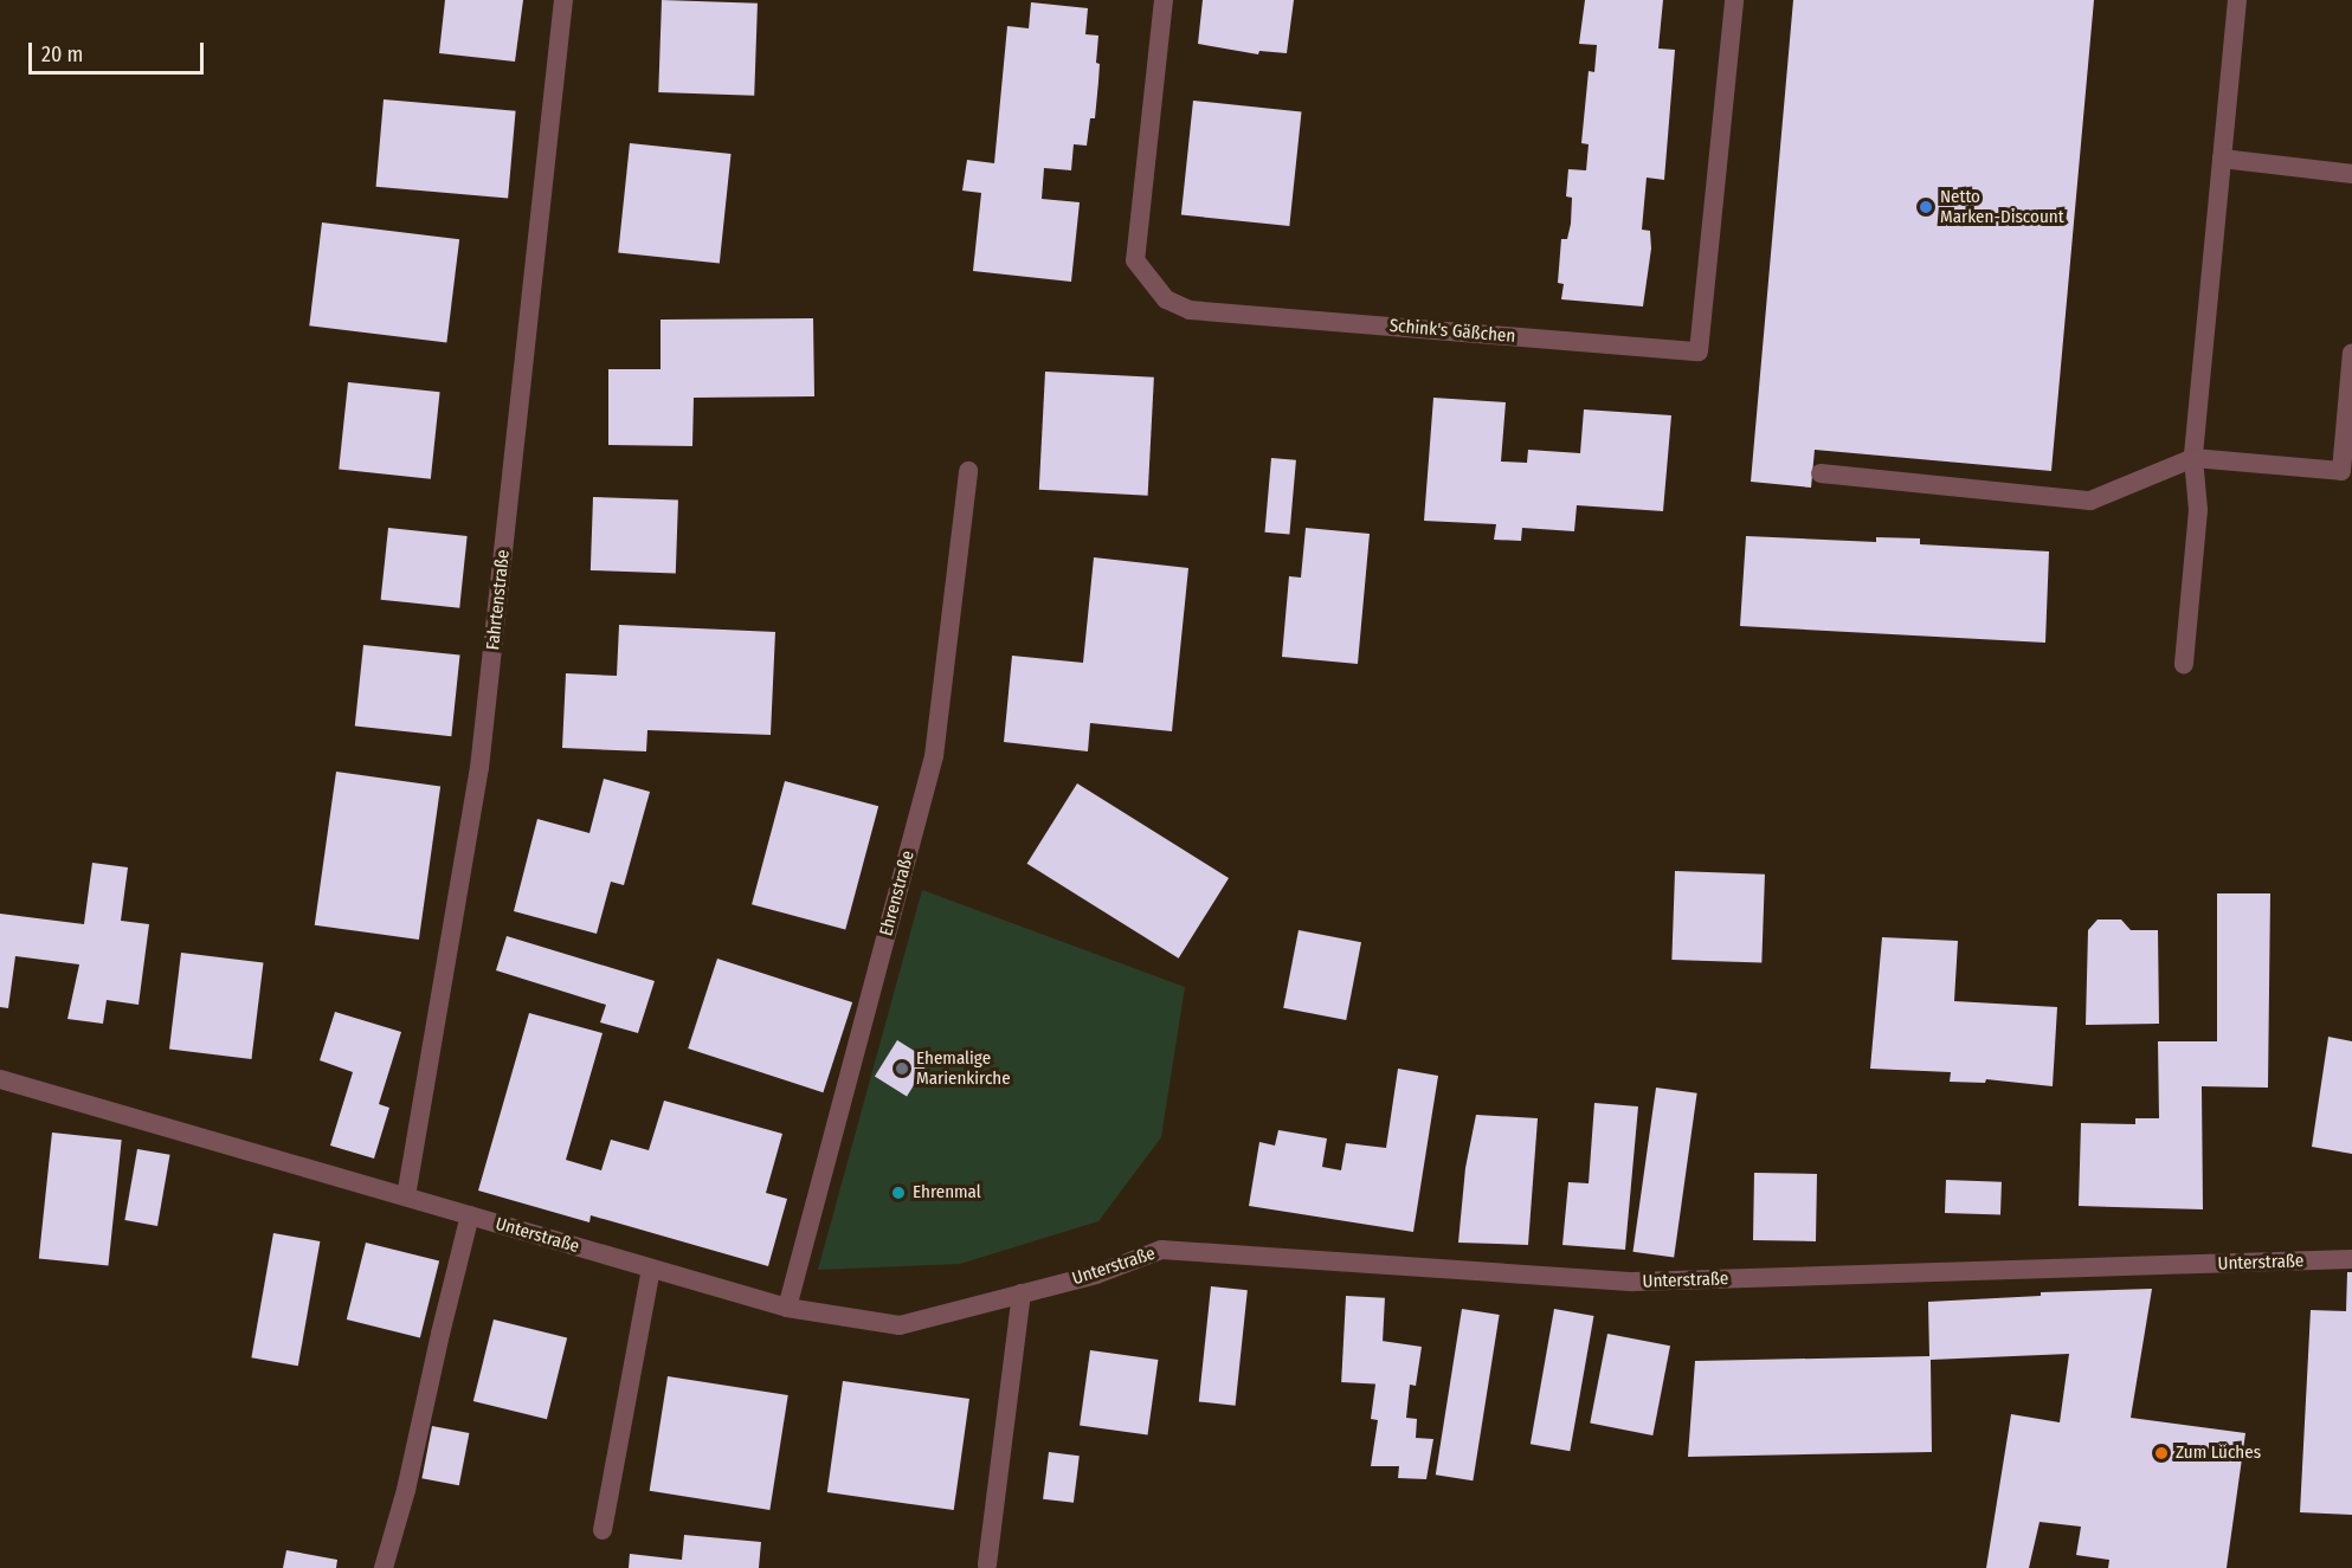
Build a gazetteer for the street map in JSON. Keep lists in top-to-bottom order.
{
  "streets": {
    "street": [
      "Schink's Gäßchen",
      "Fahrtenstraße",
      "Ehrenstraße",
      "Unterstraße"
    ]
  },
  "crossings": [
    ["Fahrtenstraße", "Unterstraße"],
    ["Ehrenstraße", "Unterstraße"]
  ],
  "places": [
    "Netto Marken-Discount",
    "Ehemalige Marienkirche",
    "Ehrenmal",
    "Zum Lüches"
  ],
  "scale_bar": "20 m"
}
